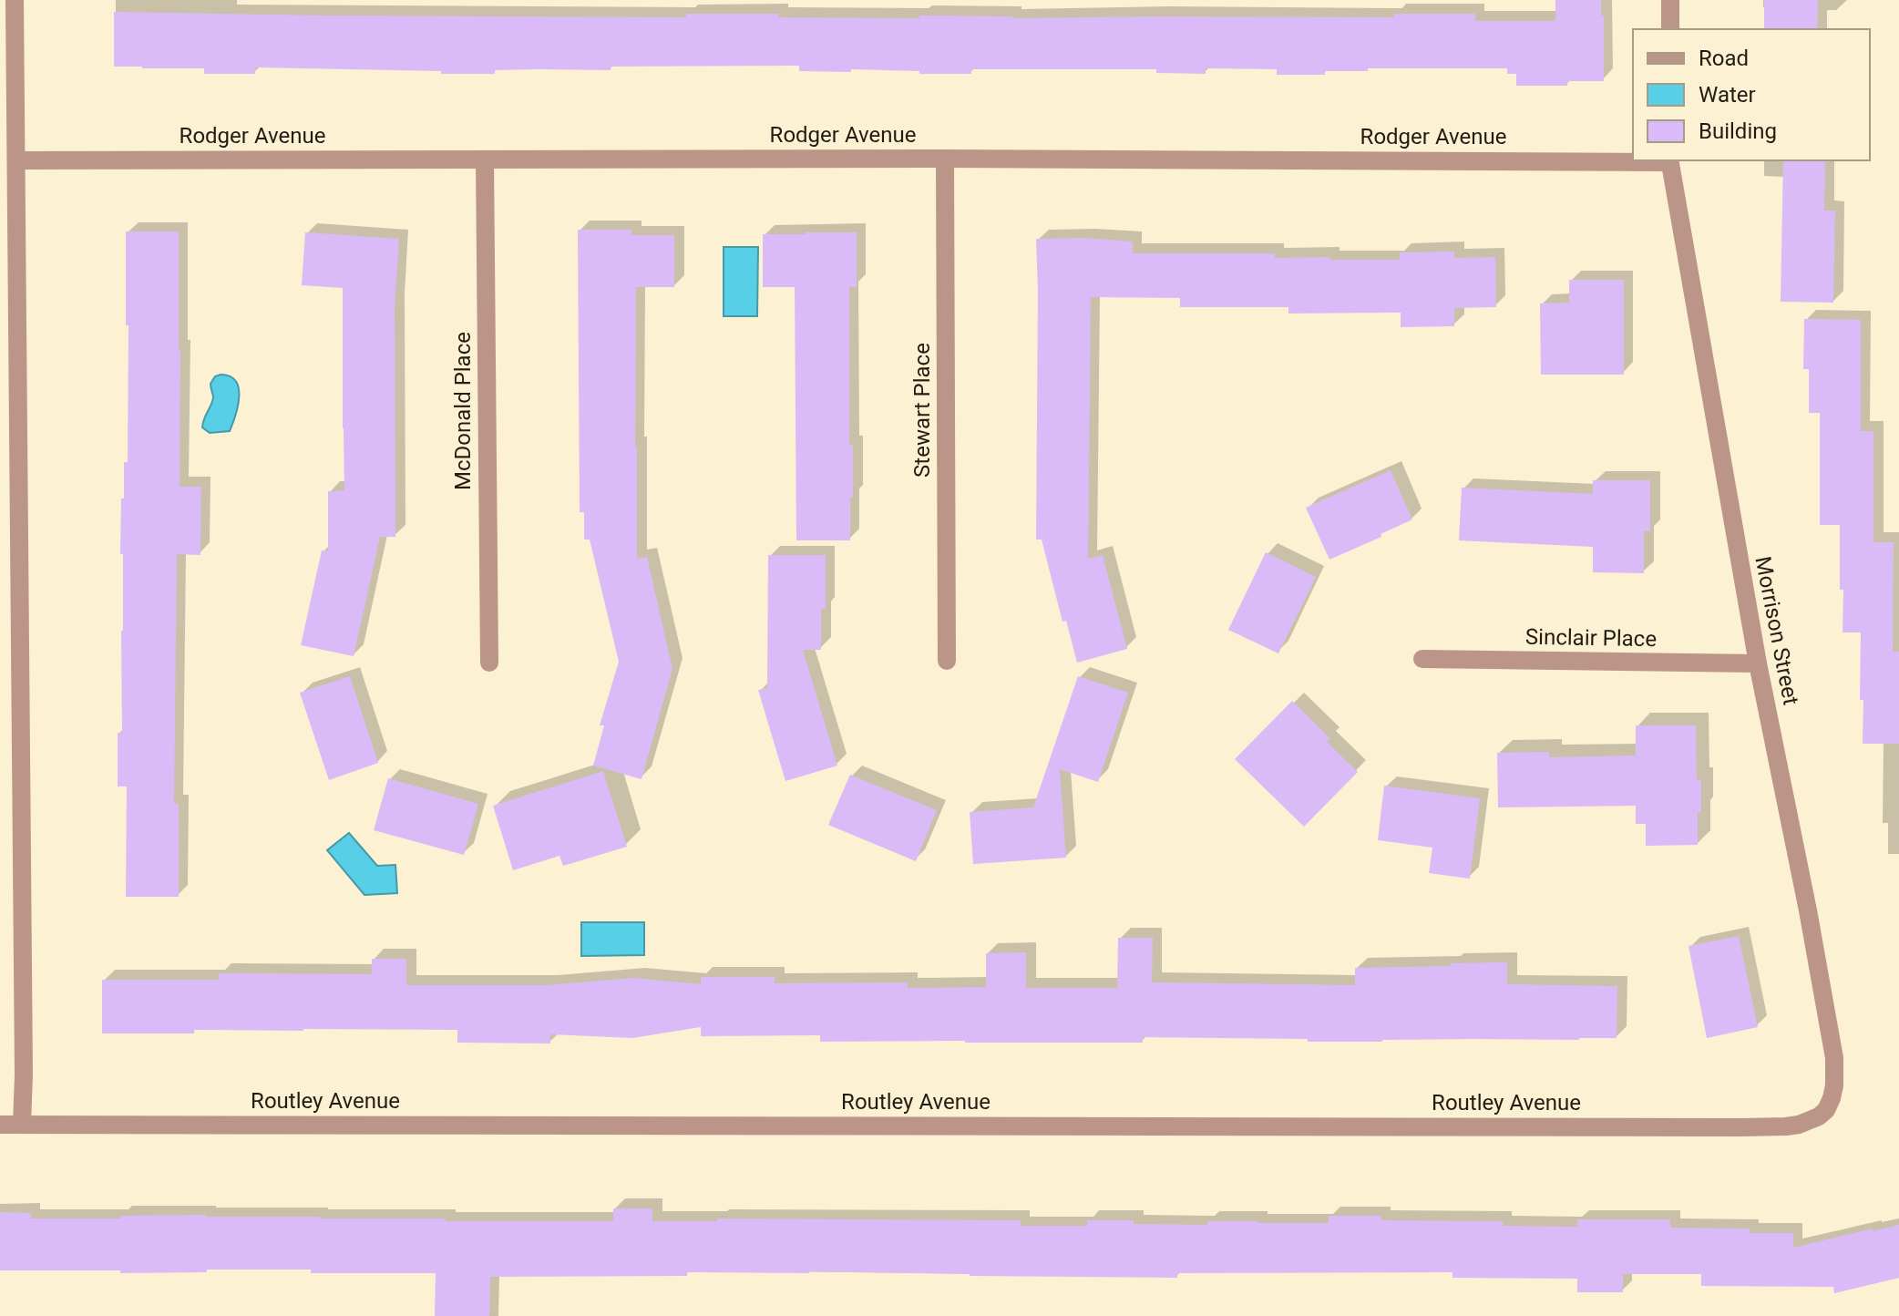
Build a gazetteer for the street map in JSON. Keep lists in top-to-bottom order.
{
  "streets": {
    "street": [
      "Rodger Avenue",
      "Stewart Place",
      "McDonald Place",
      "Morrison Street",
      "Sinclair Place",
      "Routley Avenue"
    ]
  },
  "crossings": [
    ["Rodger Avenue", "Stewart Place"],
    ["Rodger Avenue", "McDonald Place"],
    ["Morrison Street", "Sinclair Place"],
    ["Morrison Street", "Routley Avenue"]
  ],
  "legend": ["Road", "Water", "Building"]
}
